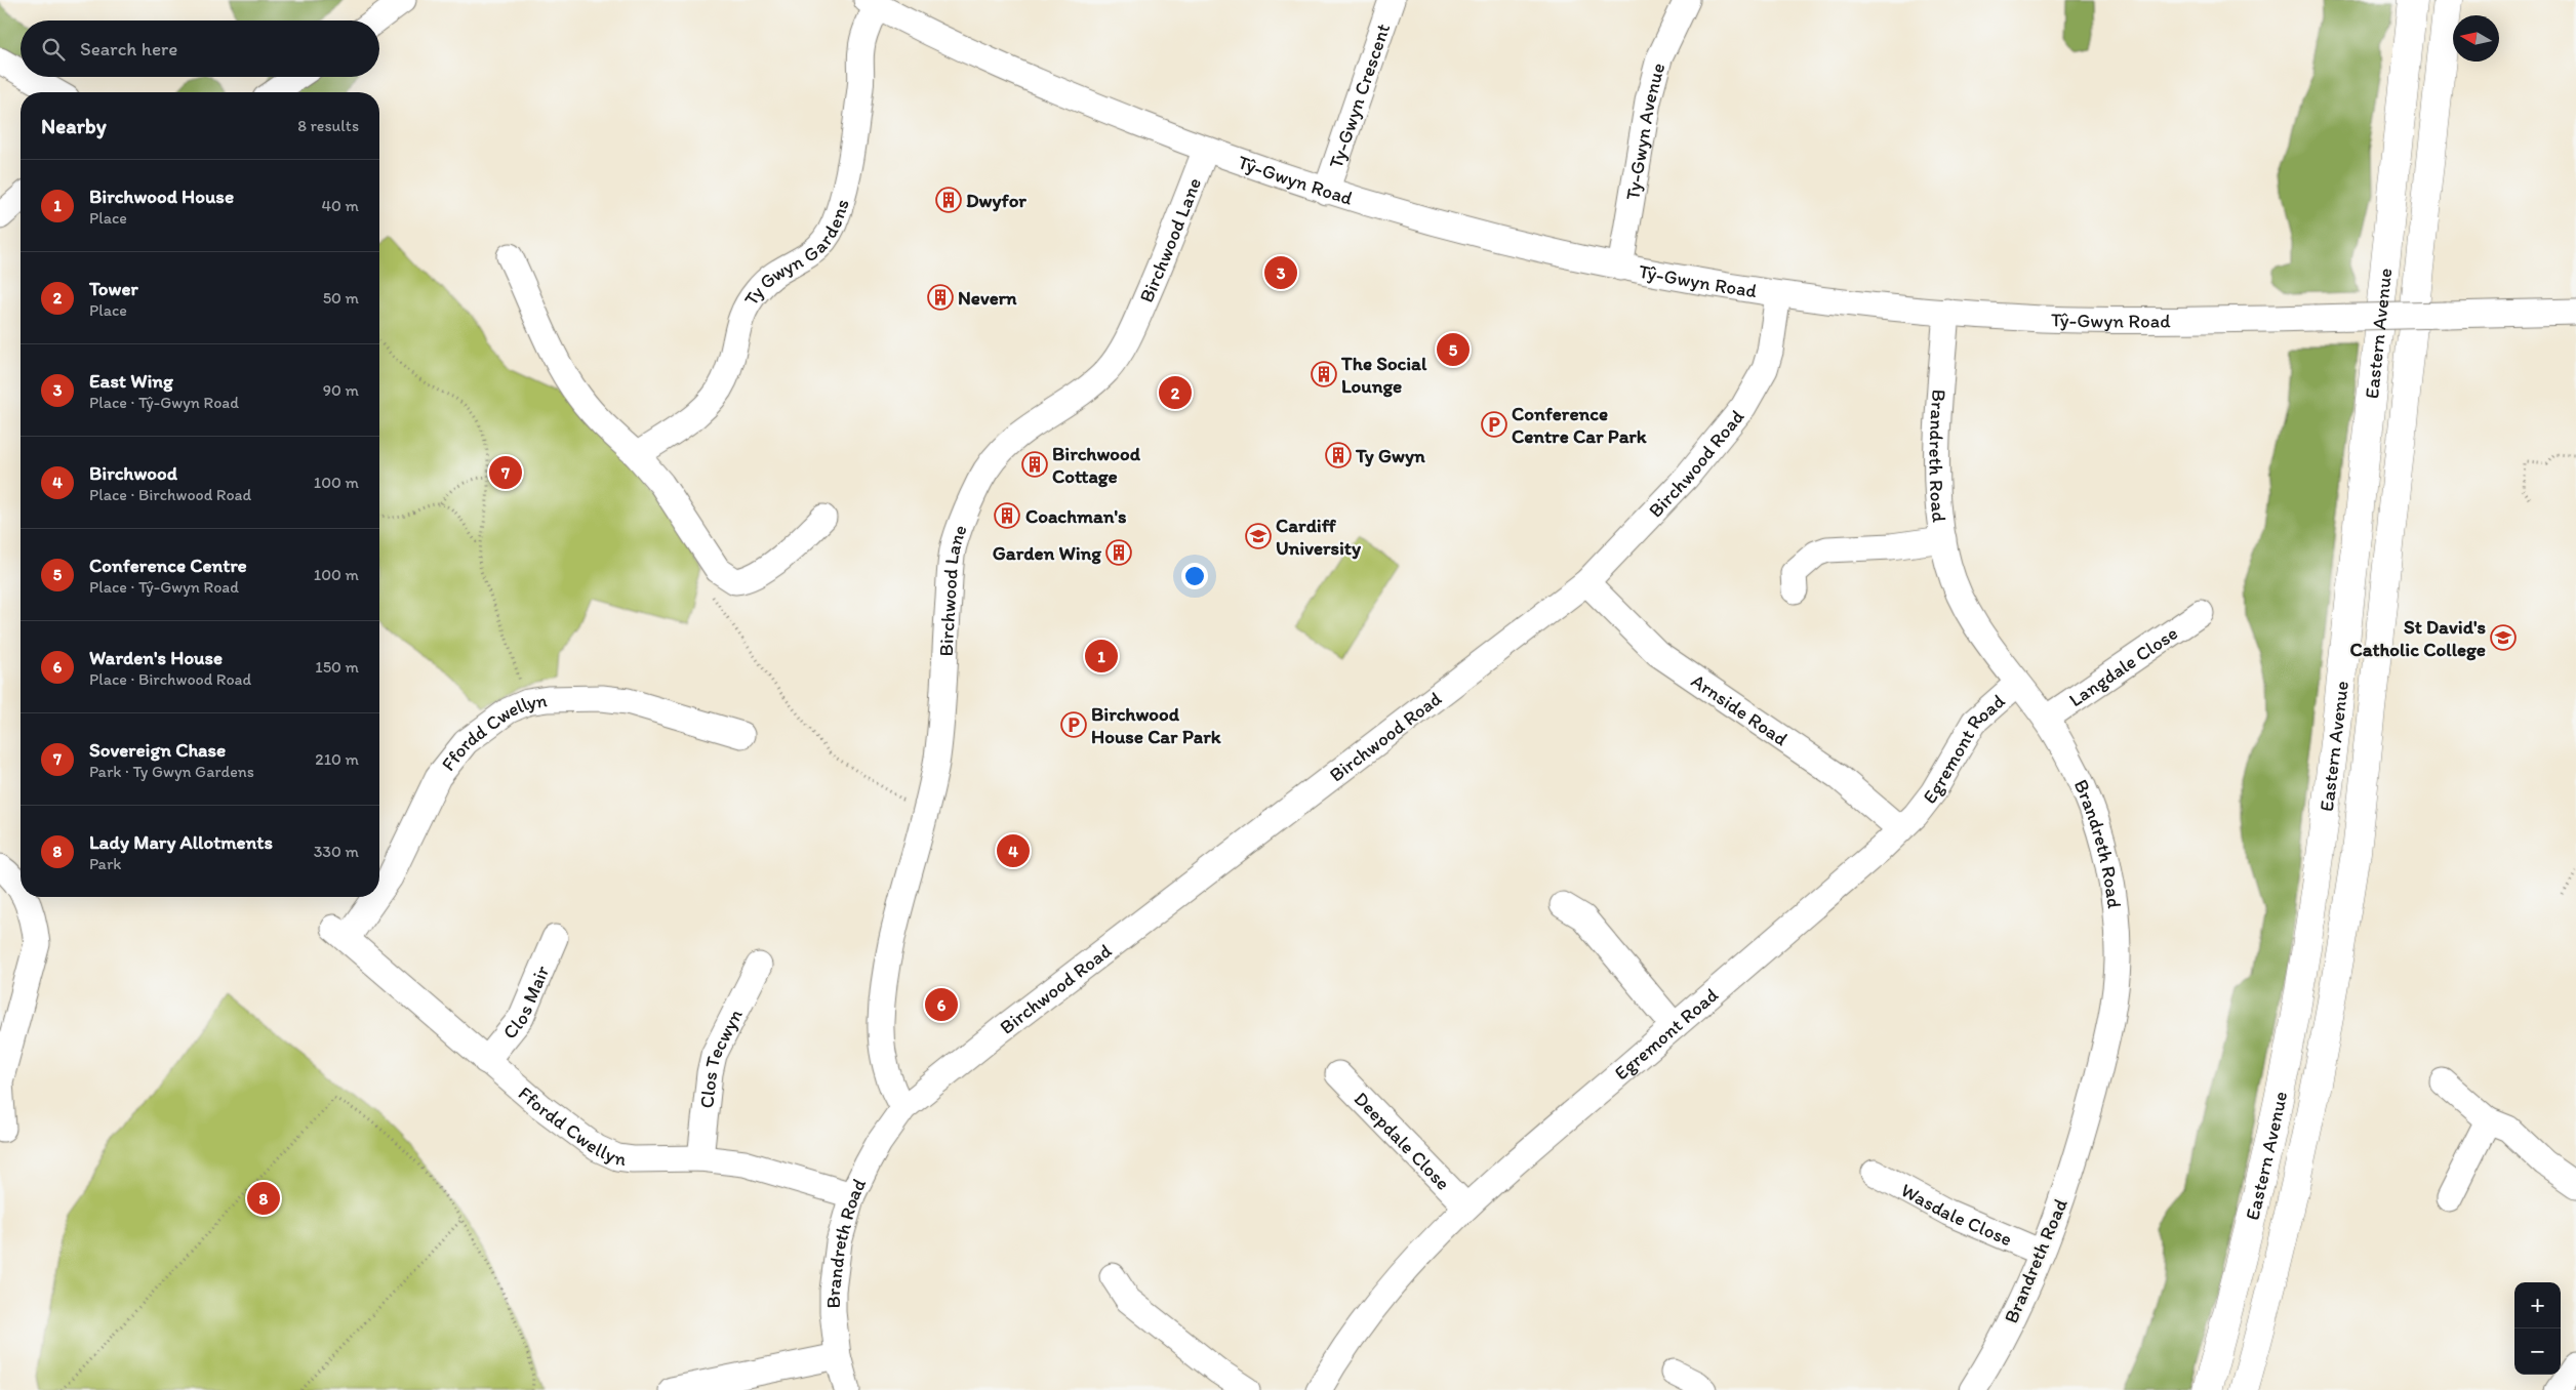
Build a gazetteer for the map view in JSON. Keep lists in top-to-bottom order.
{
  "streets": {
    "highway": ["Eastern Avenue"],
    "street": [
      "Ty-Gwyn Crescent",
      "Ty-Gwyn Avenue",
      "Tŷ-Gwyn Road",
      "Birchwood Lane",
      "Ty Gwyn Gardens",
      "Brandreth Road",
      "Birchwood Road",
      "Langdale Close",
      "Arnside Road",
      "Ffordd Cwellyn",
      "Egremont Road",
      "Clos Mair",
      "Clos Tecwyn",
      "Deepdale Close",
      "Wasdale Close"
    ]
  },
  "crossings": [
    ["Ty-Gwyn Crescent", "Tŷ-Gwyn Road"],
    ["Ty-Gwyn Avenue", "Tŷ-Gwyn Road"],
    ["Tŷ-Gwyn Road", "Birchwood Lane"],
    ["Tŷ-Gwyn Road", "Ty Gwyn Gardens"],
    ["Tŷ-Gwyn Road", "Brandreth Road"],
    ["Tŷ-Gwyn Road", "Birchwood Road"],
    ["Birchwood Lane", "Brandreth Road"],
    ["Birchwood Lane", "Birchwood Road"],
    ["Brandreth Road", "Birchwood Road"],
    ["Brandreth Road", "Langdale Close"],
    ["Brandreth Road", "Ffordd Cwellyn"],
    ["Brandreth Road", "Egremont Road"],
    ["Brandreth Road", "Wasdale Close"],
    ["Birchwood Road", "Arnside Road"],
    ["Arnside Road", "Egremont Road"],
    ["Ffordd Cwellyn", "Clos Mair"],
    ["Ffordd Cwellyn", "Clos Tecwyn"],
    ["Egremont Road", "Deepdale Close"]
  ],
  "places": {
    "building": [
      "Dwyfor",
      "Nevern",
      "The Social Lounge",
      "Ty Gwyn",
      "Birchwood Cottage",
      "Coachman's",
      "Garden Wing"
    ],
    "parking": ["Conference Centre Car Park", "Birchwood House Car Park"],
    "school or university": ["Cardiff University", "St David's Catholic College"]
  },
  "north": "left",
  "page": {
    "search": "Search here",
    "heading": ["Nearby", "8 results"],
    "list": [
      {
        "mark": "1",
        "name": "Birchwood House",
        "note": "Place",
        "value": "40 m"
      },
      {
        "mark": "2",
        "name": "Tower",
        "note": "Place",
        "value": "50 m"
      },
      {
        "mark": "3",
        "name": "East Wing",
        "note": "Place · Tŷ-Gwyn Road",
        "value": "90 m"
      },
      {
        "mark": "4",
        "name": "Birchwood",
        "note": "Place · Birchwood Road",
        "value": "100 m"
      },
      {
        "mark": "5",
        "name": "Conference Centre",
        "note": "Place · Tŷ-Gwyn Road",
        "value": "100 m"
      },
      {
        "mark": "6",
        "name": "Warden's House",
        "note": "Place · Birchwood Road",
        "value": "150 m"
      },
      {
        "mark": "7",
        "name": "Sovereign Chase",
        "note": "Park · Ty Gwyn Gardens",
        "value": "210 m"
      },
      {
        "mark": "8",
        "name": "Lady Mary Allotments",
        "note": "Park",
        "value": "330 m"
      }
    ],
    "pins": [
      "3",
      "5",
      "2",
      "7",
      "1",
      "4",
      "6",
      "8"
    ],
    "map_buttons": ["+", "−"]
  }
}
